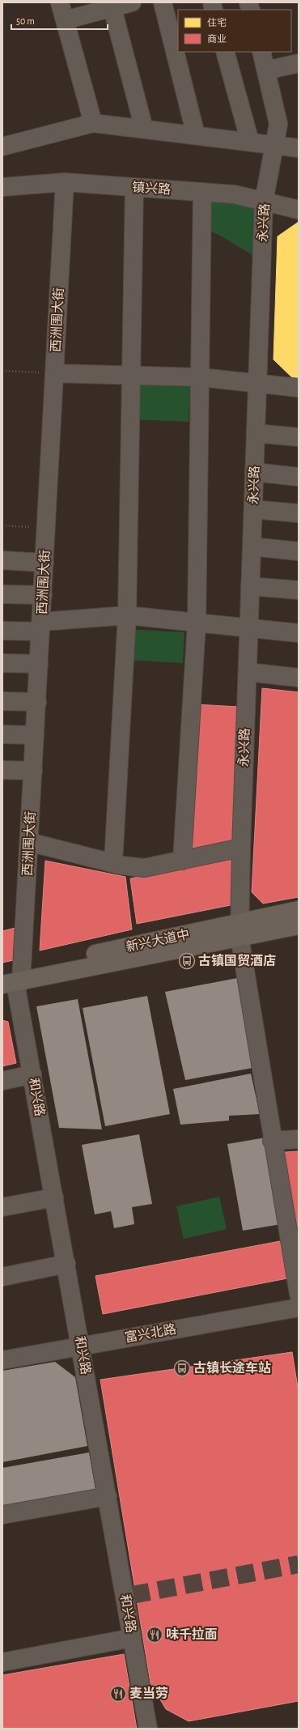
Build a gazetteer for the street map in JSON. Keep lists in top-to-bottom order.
{
  "streets": {
    "main road": ["新兴大道中"],
    "street": [
      "镇兴路",
      "永兴路",
      "西洲围大街",
      "和兴路",
      "富兴北路"
    ]
  },
  "crossings": [
    ["镇兴路", "永兴路"],
    ["镇兴路", "西洲围大街"],
    ["永兴路", "新兴大道中"],
    ["西洲围大街", "新兴大道中"],
    ["西洲围大街", "和兴路"],
    ["新兴大道中", "和兴路"],
    ["和兴路", "富兴北路"]
  ],
  "places": {
    "bus stop": ["古镇国贸酒店", "古镇长途车站"],
    "restaurant": ["味千拉面", "麦当劳"]
  },
  "legend": ["住宅", "商业"],
  "scale_bar": "50 m"
}
